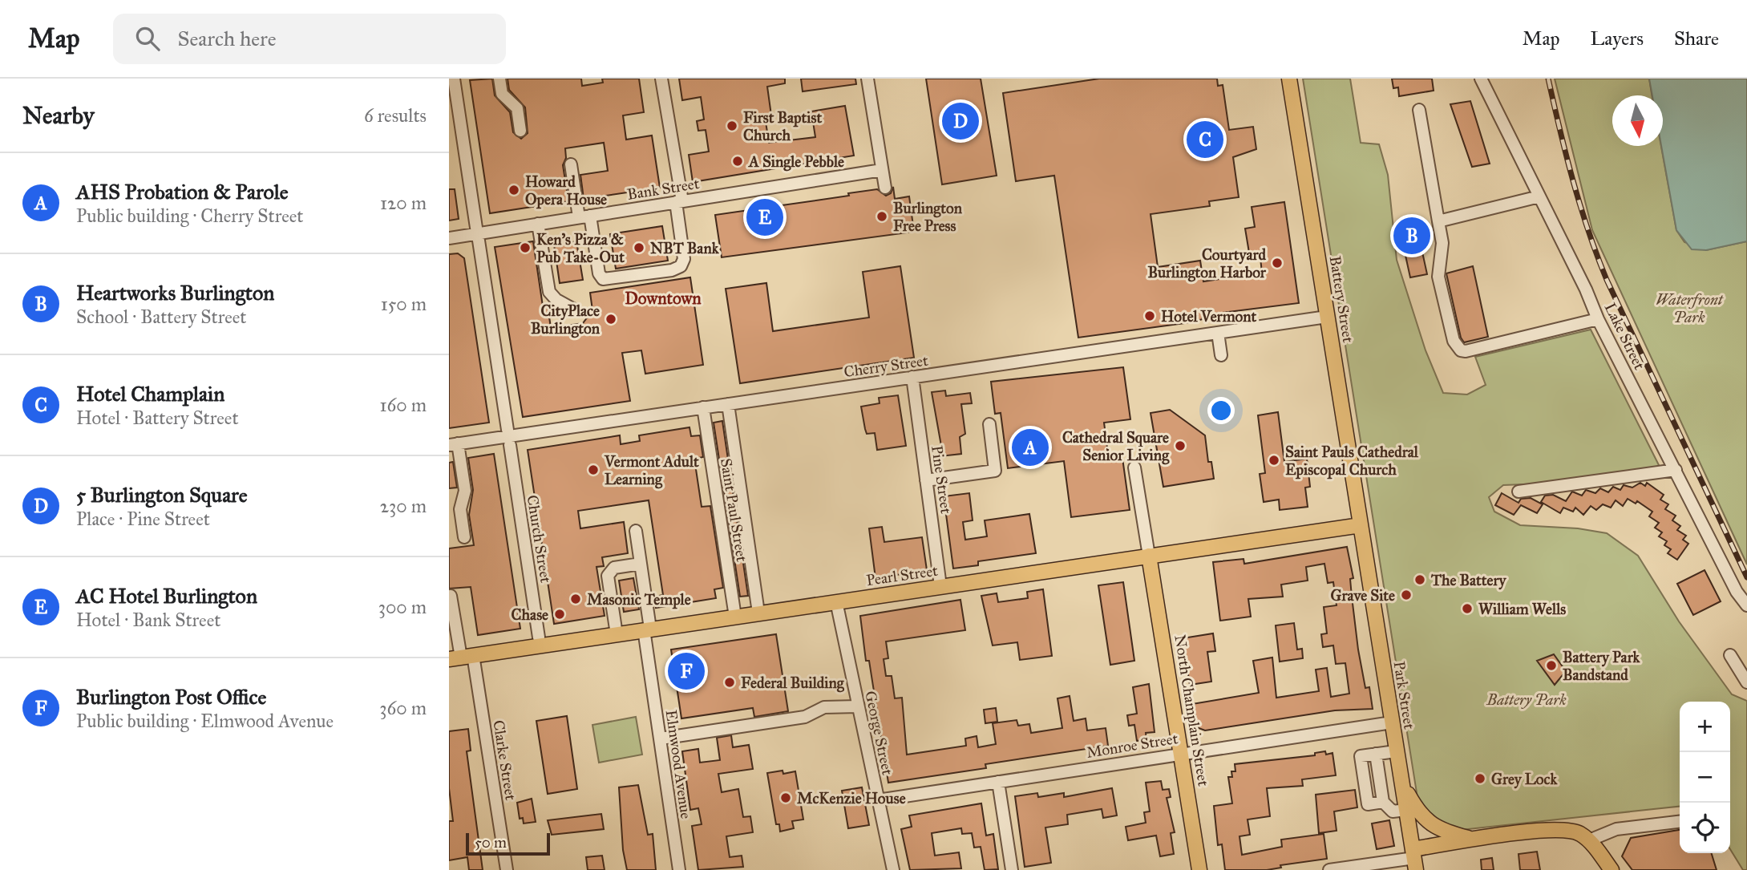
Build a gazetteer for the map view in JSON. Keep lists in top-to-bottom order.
{
  "streets": {
    "main road": [
      "Battery Street",
      "Pearl Street",
      "Park Street",
      "North Champlain Street"
    ],
    "street": [
      "Bank Street",
      "Lake Street",
      "Cherry Street",
      "Pine Street",
      "Saint Paul Street",
      "Church Street",
      "George Street",
      "Monroe Street",
      "Clarke Street",
      "Elmwood Avenue"
    ]
  },
  "crossings": [
    ["Battery Street", "Cherry Street"],
    ["Battery Street", "Pearl Street"],
    ["Battery Street", "Park Street"],
    ["Cherry Street", "Pine Street"],
    ["Cherry Street", "Saint Paul Street"],
    ["Pine Street", "Pearl Street"],
    ["Saint Paul Street", "Pearl Street"],
    ["Pearl Street", "Park Street"],
    ["Pearl Street", "North Champlain Street"],
    ["Pearl Street", "George Street"],
    ["Pearl Street", "Clarke Street"],
    ["Pearl Street", "Elmwood Avenue"],
    ["Park Street", "Monroe Street"],
    ["North Champlain Street", "Monroe Street"],
    ["George Street", "Monroe Street"]
  ],
  "districts": ["Downtown"],
  "parks": ["Waterfront Park", "Battery Park"],
  "places": [
    "First Baptist Church",
    "A Single Pebble",
    "Howard Opera House",
    "Burlington Free Press",
    "Ken's Pizza & Pub Take-Out",
    "NBT Bank",
    "Courtyard Burlington Harbor",
    "Hotel Vermont",
    "CityPlace Burlington",
    "Cathedral Square Senior Living",
    "Saint Pauls Cathedral Episcopal Church",
    "Vermont Adult Learning",
    "The Battery",
    "Grave Site",
    "Masonic Temple",
    "William Wells",
    "Chase",
    "Battery Park Bandstand",
    "Federal Building",
    "Grey Lock",
    "McKenzie House"
  ],
  "scale_bar": "50 m",
  "north": "bottom",
  "page": {
    "header": "Map",
    "search": "Search here",
    "nav": ["Map", "Layers", "Share"],
    "heading": ["Nearby", "6 results"],
    "pins": [
      "D",
      "C",
      "E",
      "B",
      "A",
      "F"
    ],
    "list": [
      {
        "mark": "A",
        "name": "AHS Probation & Parole",
        "note": "Public building · Cherry Street",
        "value": "120 m"
      },
      {
        "mark": "B",
        "name": "Heartworks Burlington",
        "note": "School · Battery Street",
        "value": "150 m"
      },
      {
        "mark": "C",
        "name": "Hotel Champlain",
        "note": "Hotel · Battery Street",
        "value": "160 m"
      },
      {
        "mark": "D",
        "name": "5 Burlington Square",
        "note": "Place · Pine Street",
        "value": "230 m"
      },
      {
        "mark": "E",
        "name": "AC Hotel Burlington",
        "note": "Hotel · Bank Street",
        "value": "300 m"
      },
      {
        "mark": "F",
        "name": "Burlington Post Office",
        "note": "Public building · Elmwood Avenue",
        "value": "360 m"
      }
    ],
    "map_buttons": ["+", "−"],
    "scale": "50 m"
  }
}
